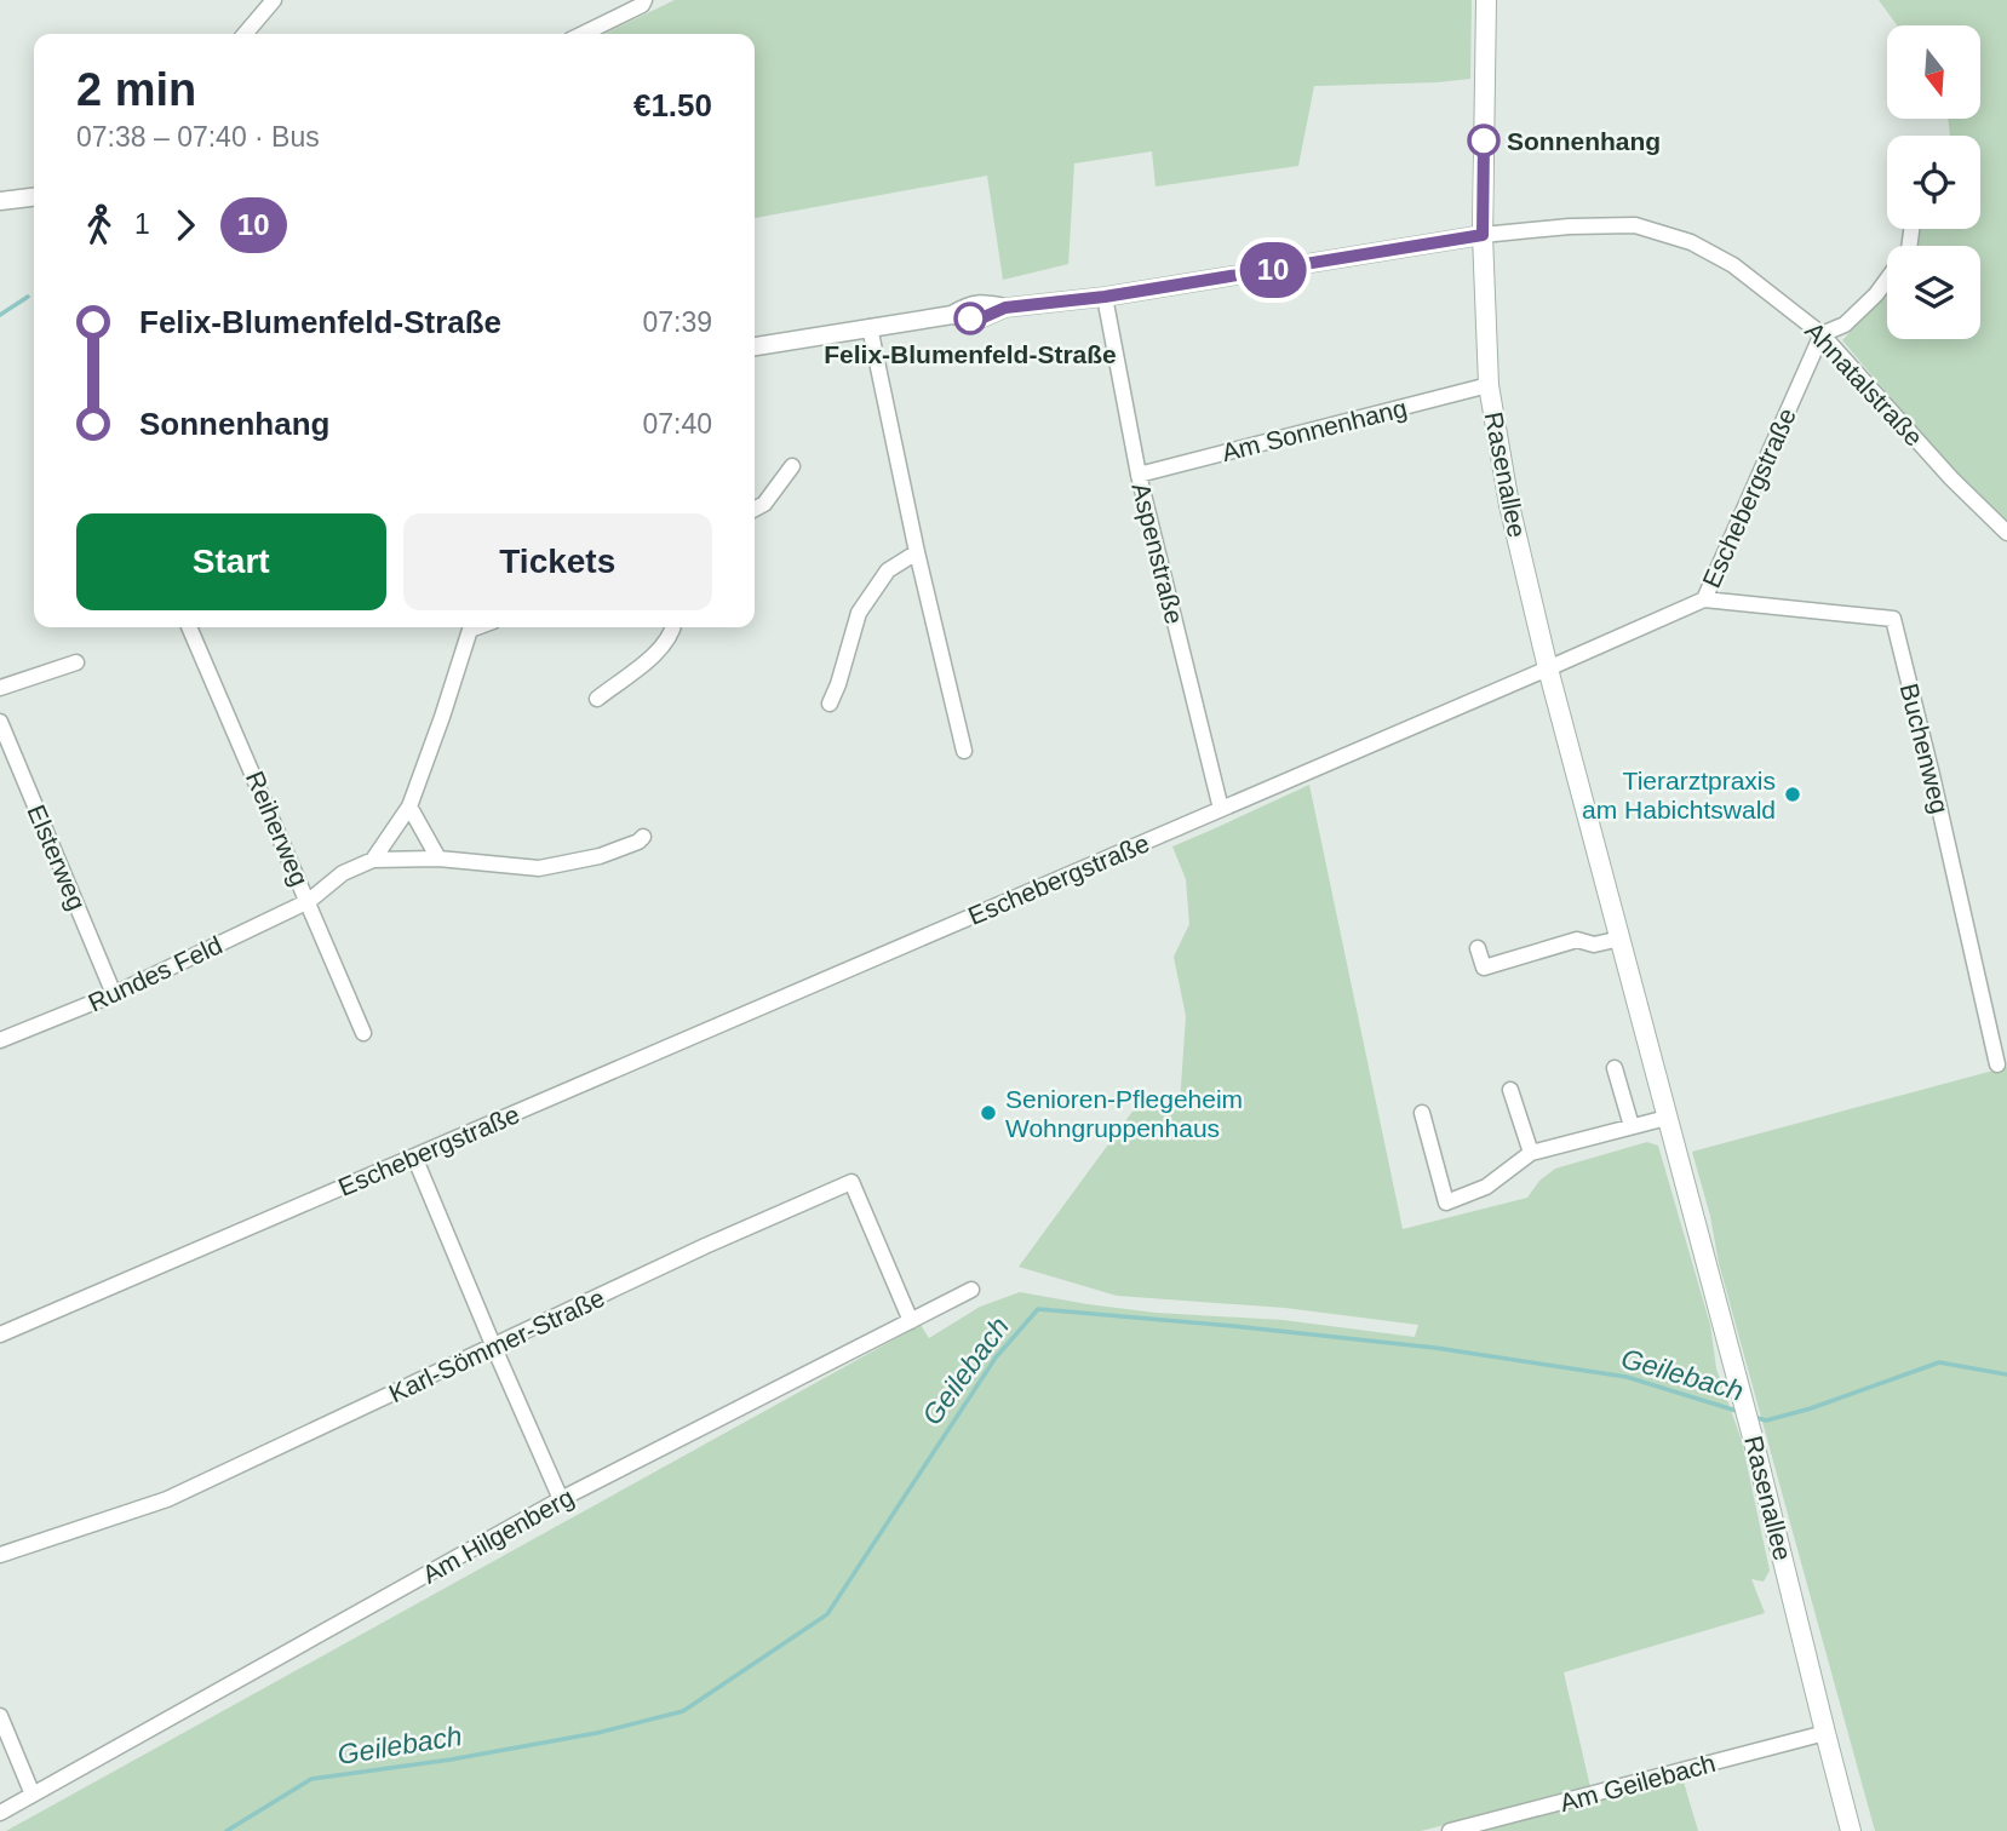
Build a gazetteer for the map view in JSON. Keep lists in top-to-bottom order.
{
  "streets": {
    "main road": ["Rasenallee"],
    "street": [
      "Ahnatalstraße",
      "Am Sonnenhang",
      "Eschebergstraße",
      "Aspenstraße",
      "Buchenweg",
      "Reiherweg",
      "Elsterweg",
      "Rundes Feld",
      "Karl-Sömmer-Straße",
      "Am Hilgenberg",
      "Am Geilebach"
    ]
  },
  "crossings": [
    ["Ahnatalstraße", "Rasenallee"],
    ["Ahnatalstraße", "Eschebergstraße"],
    ["Ahnatalstraße", "Aspenstraße"],
    ["Am Sonnenhang", "Rasenallee"],
    ["Am Sonnenhang", "Aspenstraße"],
    ["Rasenallee", "Eschebergstraße"],
    ["Rasenallee", "Am Geilebach"],
    ["Eschebergstraße", "Aspenstraße"],
    ["Eschebergstraße", "Buchenweg"],
    ["Reiherweg", "Rundes Feld"],
    ["Elsterweg", "Rundes Feld"],
    ["Karl-Sömmer-Straße", "Am Hilgenberg"]
  ],
  "water": ["Geilebach"],
  "places": [
    "Sonnenhang",
    "Felix-Blumenfeld-Straße",
    "Tierarztpraxis am Habichtswald",
    "Senioren-Pflegeheim Wohngruppenhaus"
  ],
  "lines": ["bus line 10"],
  "north": "bottom",
  "page": {
    "on_map": "10",
    "heading": ["2 min", "07:38 – 07:40 · Bus", "€1.50"],
    "legs": ["1", "10"],
    "list": [
      {
        "name": "Felix-Blumenfeld-Straße",
        "value": "07:39"
      },
      {
        "name": "Sonnenhang",
        "value": "07:40"
      }
    ],
    "buttons": ["Start", "Tickets"]
  }
}
